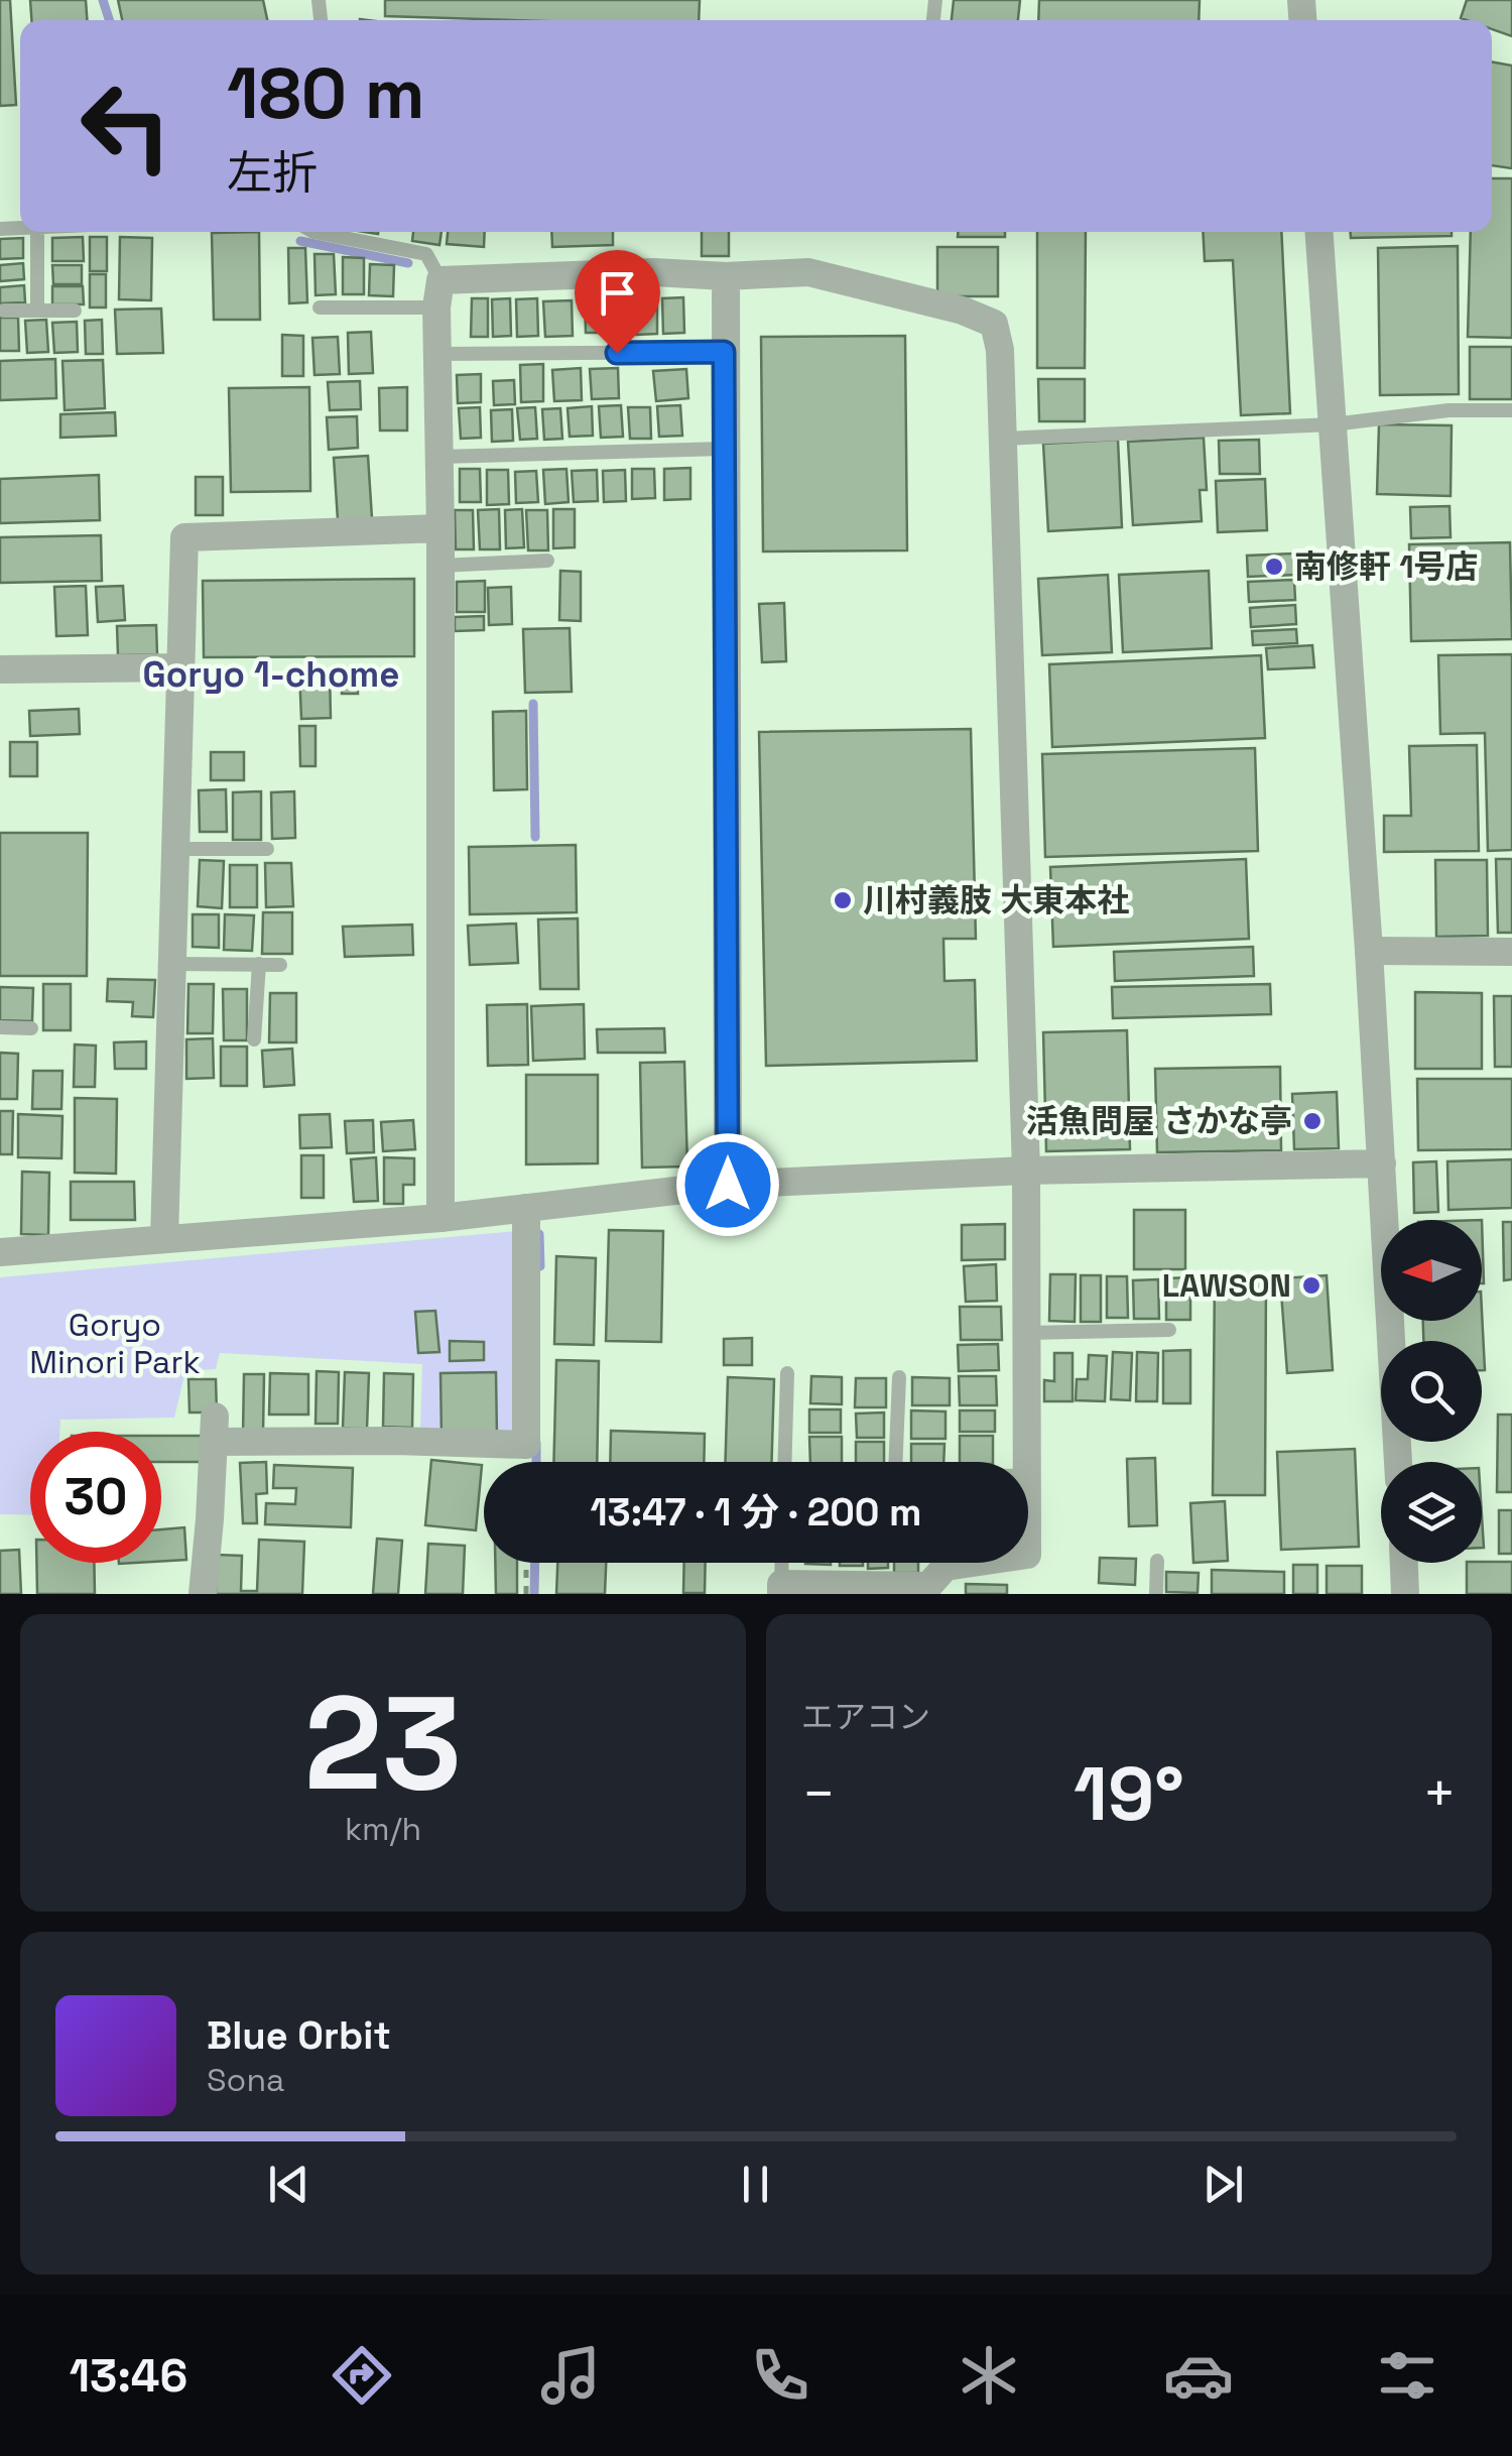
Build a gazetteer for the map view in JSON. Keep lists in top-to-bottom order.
{
  "districts": ["Goryo 1-chome"],
  "parks": ["Goryo Minori Park"],
  "places": [
    "南修軒 1号店",
    "川村義肢 大東本社",
    "活魚問屋 さかな亭",
    "LAWSON"
  ],
  "north": "left",
  "page": {
    "turn": ["180 m", "左折"],
    "limit": "30",
    "trip": "13:47 · 1 分 · 200 m",
    "tile": [
      ["23", "km/h"],
      "エアコン"
    ],
    "heat": ["−", "19°", "+"],
    "song": ["Blue Orbit", "Sona"],
    "tabs": "13:46"
  }
}
